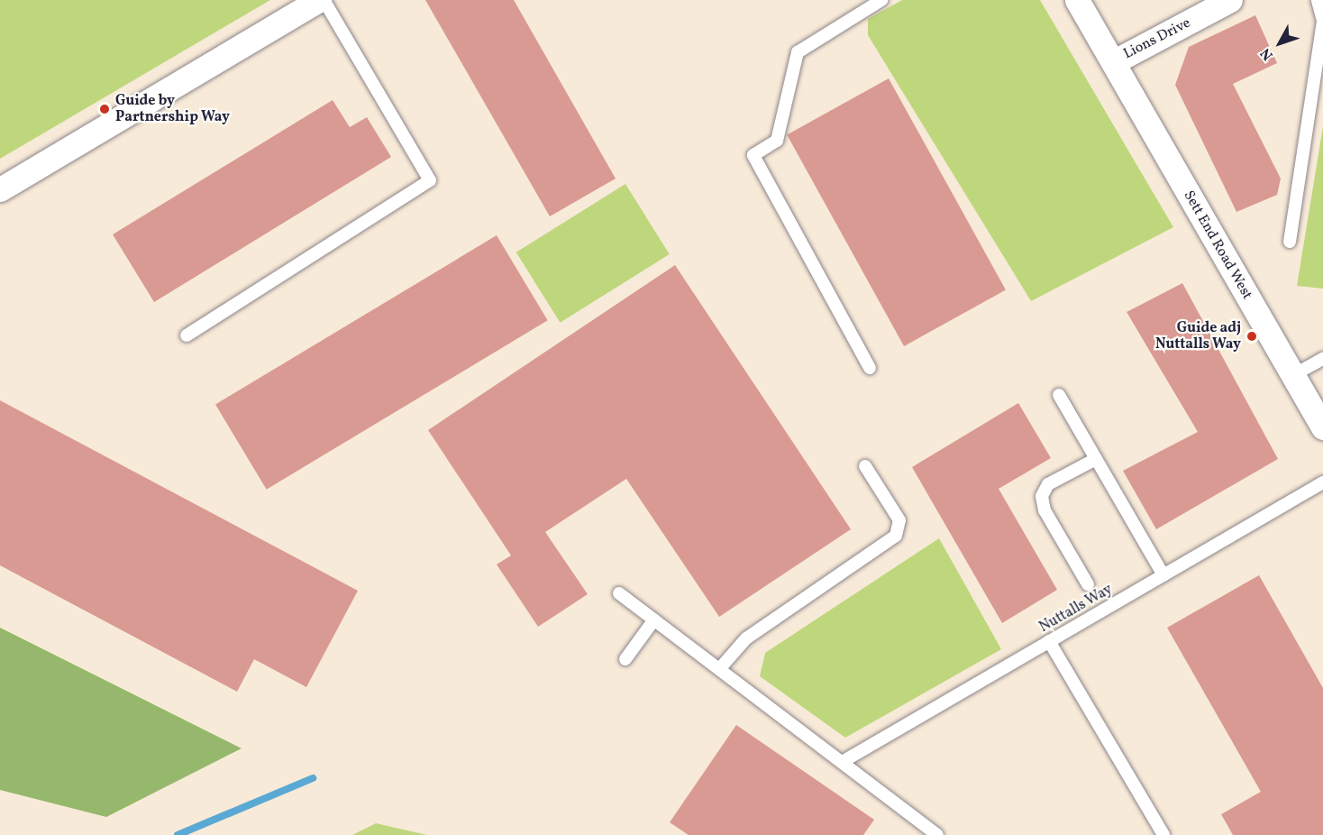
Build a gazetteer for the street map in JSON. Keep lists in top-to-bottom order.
{
  "streets": {
    "street": ["Lions Drive", "Sett End Road West"],
    "lane": ["Nuttalls Way"]
  },
  "crossings": [
    ["Lions Drive", "Sett End Road West"]
  ],
  "places": ["Guide by Partnership Way", "Guide adj Nuttalls Way"],
  "north": "bottom left"
}
